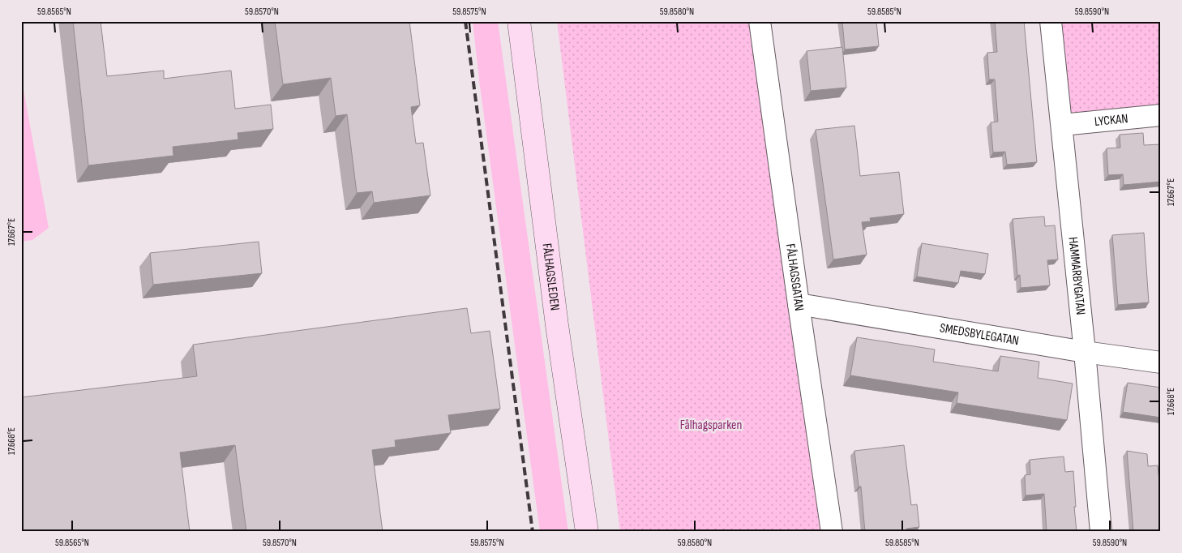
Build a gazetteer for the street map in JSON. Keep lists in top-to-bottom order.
{
  "streets": {
    "main road": ["FÅLHAGSLEDEN"],
    "street": [
      "LYCKAN",
      "FÅLHAGSGATAN",
      "HAMMARBYGATAN",
      "SMEDSBYLEGATAN"
    ]
  },
  "crossings": [
    ["LYCKAN", "HAMMARBYGATAN"],
    ["FÅLHAGSGATAN", "SMEDSBYLEGATAN"],
    ["HAMMARBYGATAN", "SMEDSBYLEGATAN"]
  ],
  "parks": ["Fålhagsparken"],
  "coordinates": [
    "59.8565°N",
    "59.8570°N",
    "59.8575°N",
    "59.8580°N",
    "59.8585°N",
    "59.8590°N",
    "17.667°E",
    "17.668°E"
  ]
}
